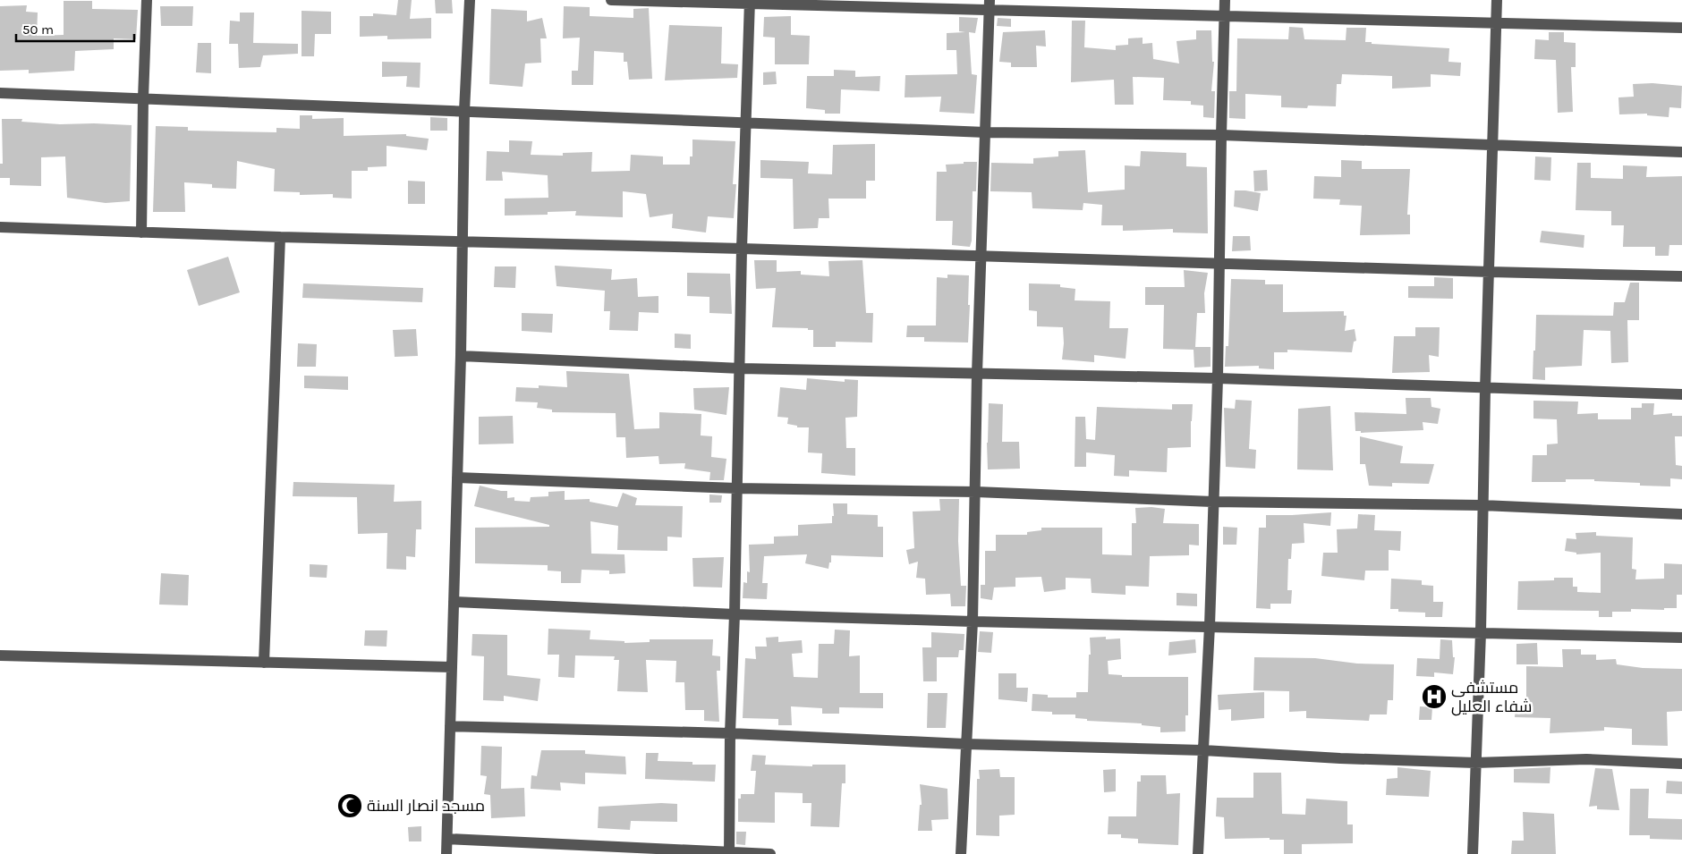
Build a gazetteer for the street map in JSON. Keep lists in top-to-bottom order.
{
  "places": {
    "hospital": ["مستشفى شفاء العليل"],
    "mosque": ["مسجد انصار السنة"]
  },
  "scale_bar": "50 m"
}
